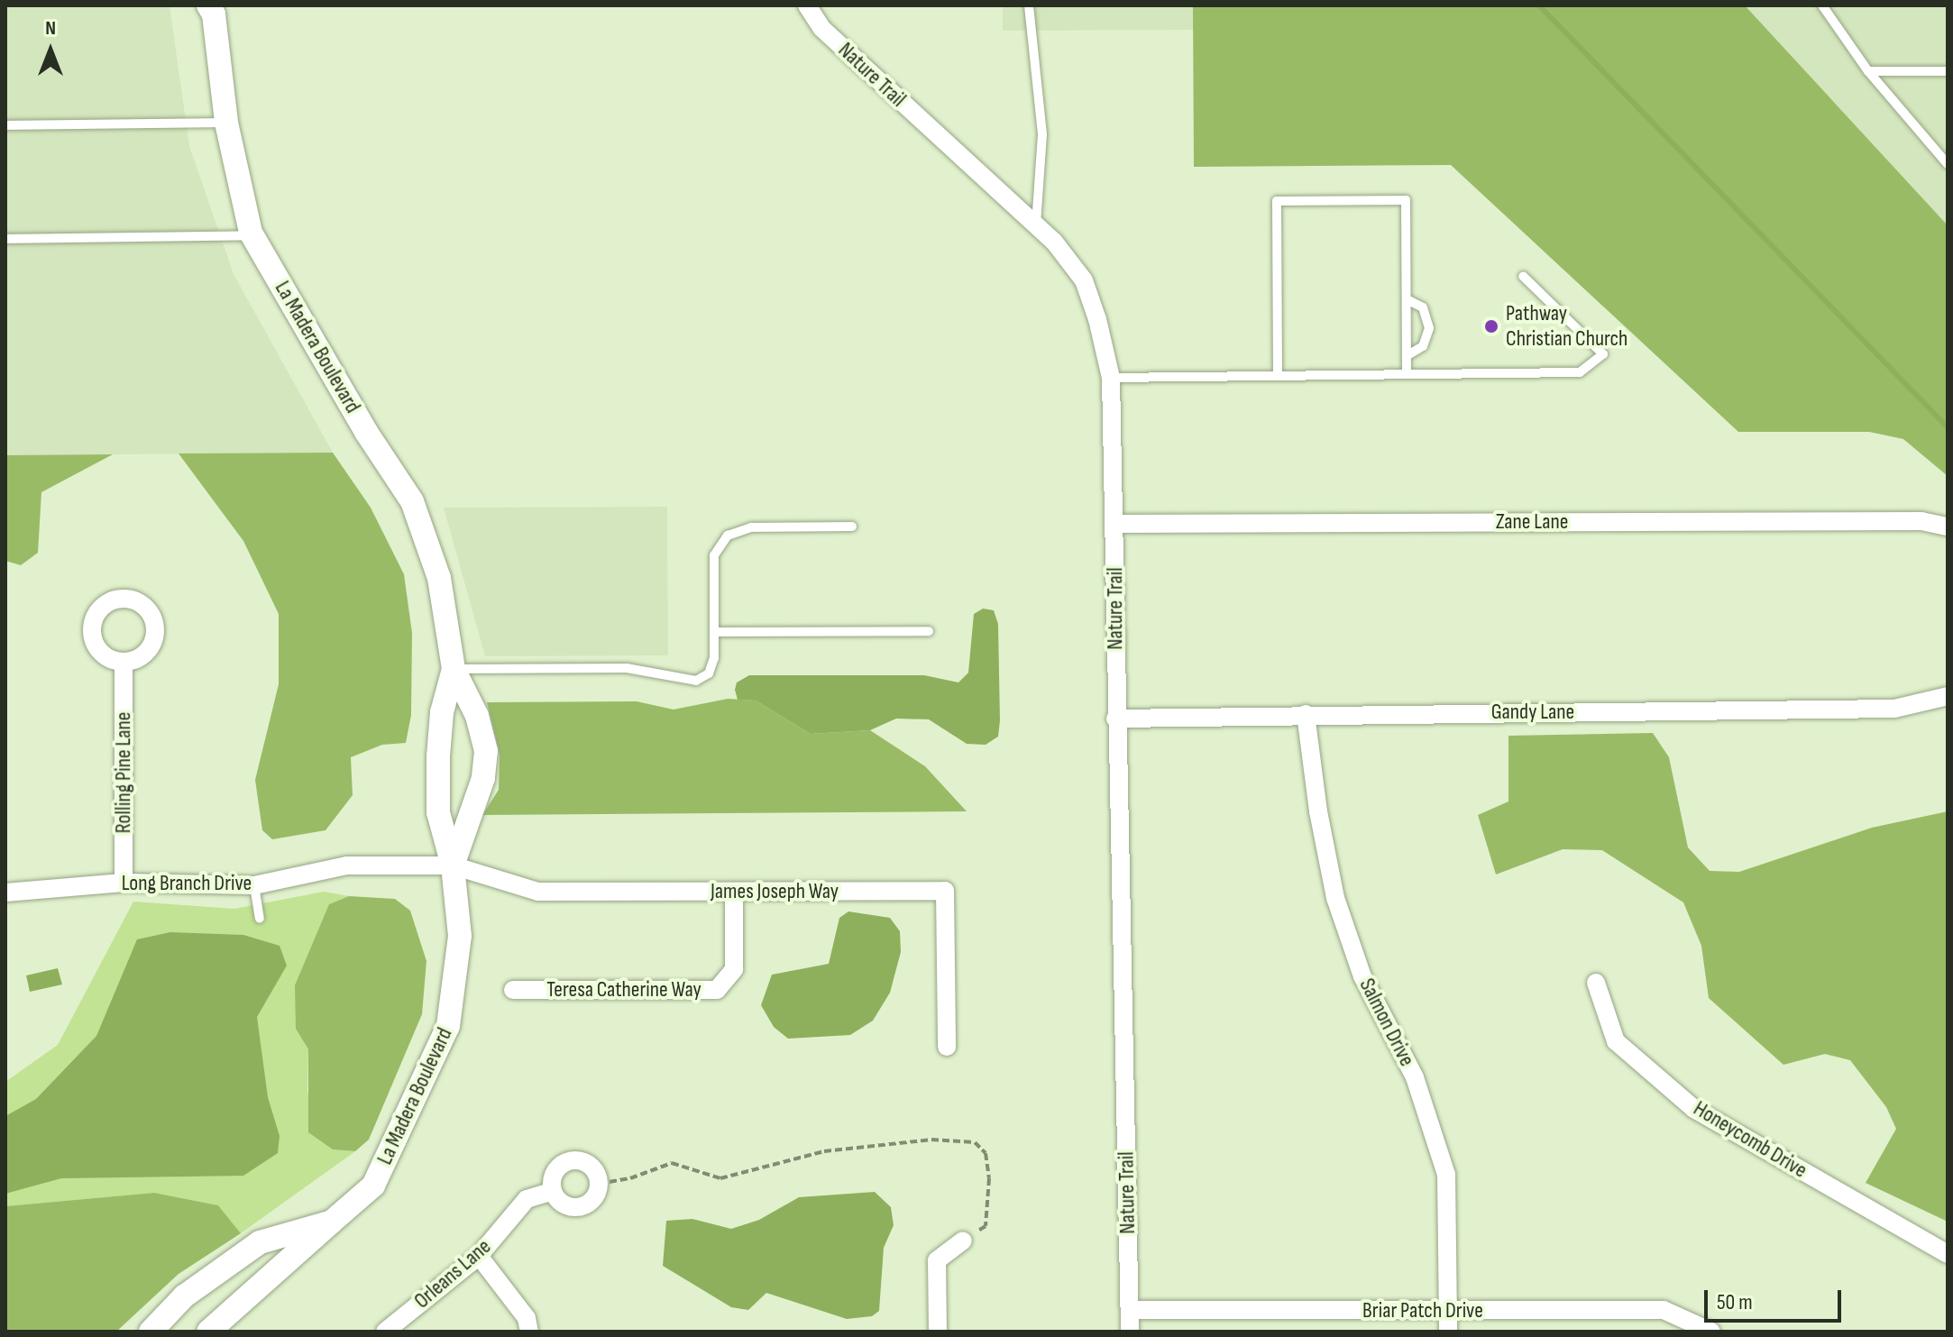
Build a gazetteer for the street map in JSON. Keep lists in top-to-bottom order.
{
  "streets": {
    "street": [
      "Nature Trail",
      "La Madera Boulevard",
      "Zane Lane",
      "Gandy Lane",
      "Rolling Pine Lane",
      "Long Branch Drive",
      "James Joseph Way",
      "Teresa Catherine Way",
      "Salmon Drive",
      "Honeycomb Drive",
      "Orleans Lane",
      "Briar Patch Drive"
    ]
  },
  "crossings": [
    ["Nature Trail", "Zane Lane"],
    ["Nature Trail", "Gandy Lane"],
    ["Nature Trail", "Briar Patch Drive"],
    ["La Madera Boulevard", "Long Branch Drive"],
    ["La Madera Boulevard", "James Joseph Way"],
    ["Gandy Lane", "Salmon Drive"],
    ["Rolling Pine Lane", "Long Branch Drive"],
    ["Long Branch Drive", "James Joseph Way"],
    ["James Joseph Way", "Teresa Catherine Way"],
    ["Salmon Drive", "Briar Patch Drive"]
  ],
  "places": ["Pathway Christian Church"],
  "scale_bar": "50 m",
  "north": "top"
}
